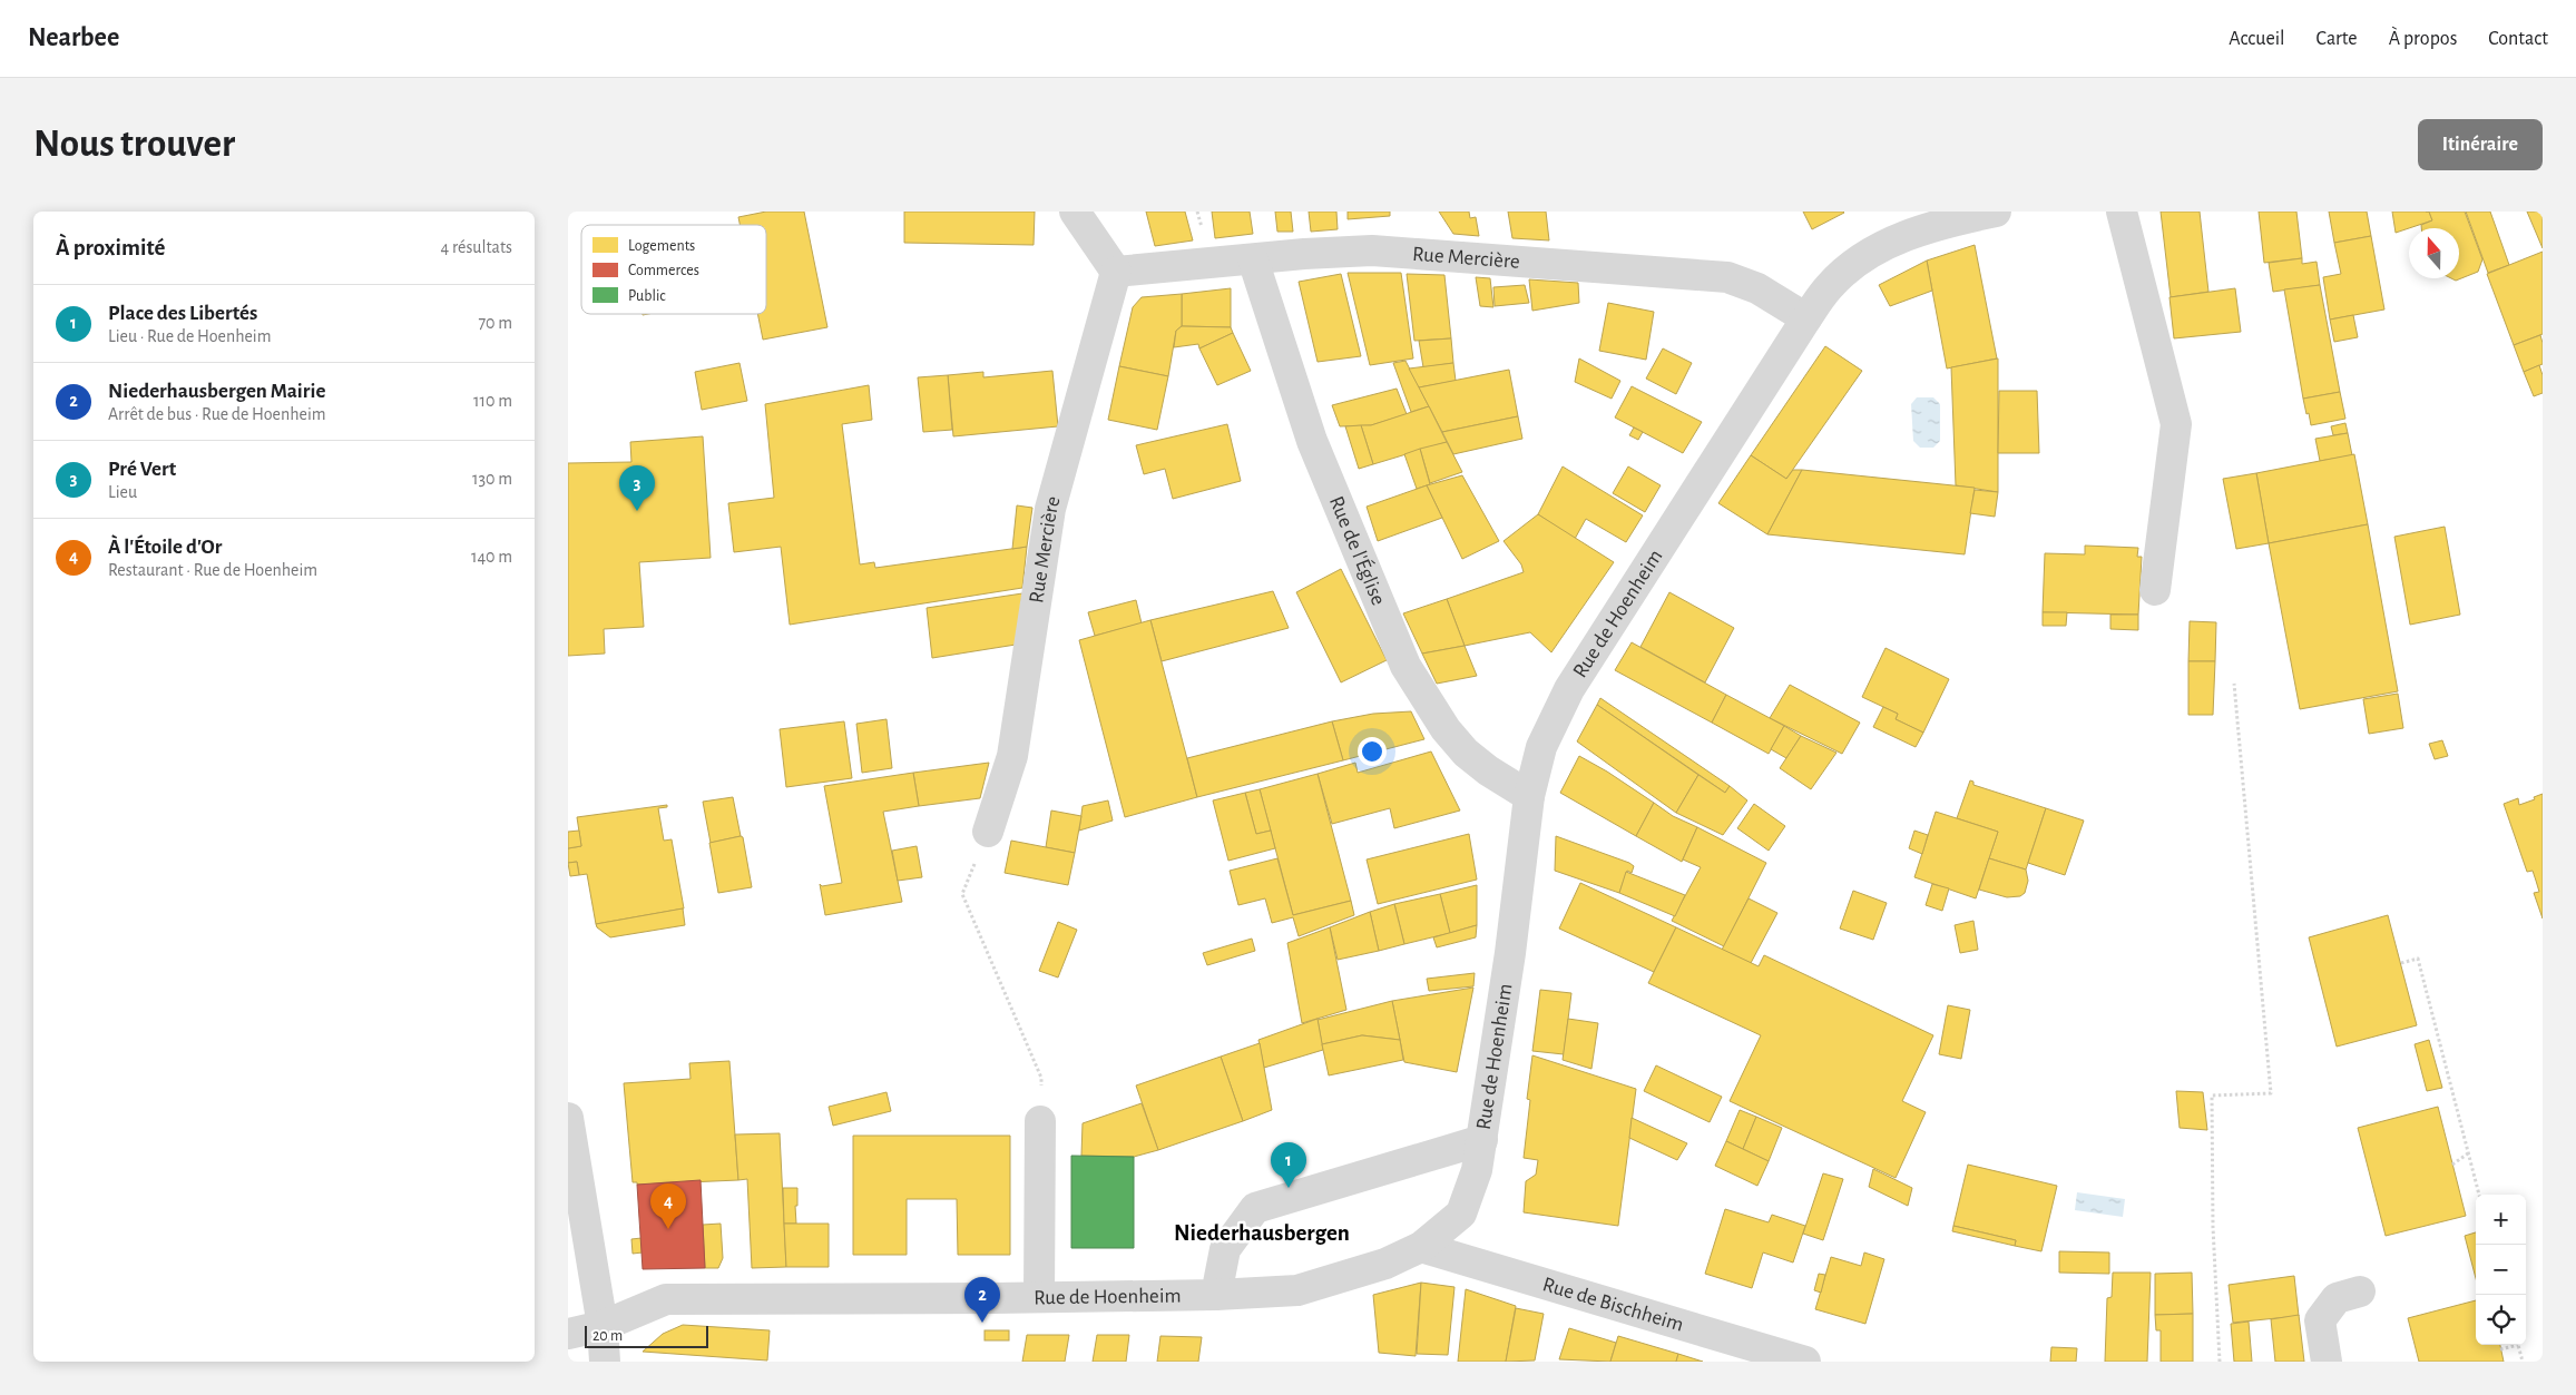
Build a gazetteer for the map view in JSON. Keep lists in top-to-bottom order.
{
  "streets": {
    "street": [
      "Rue Mercière",
      "Rue de l'Église",
      "Rue de Hoenheim",
      "Rue de Bischheim"
    ]
  },
  "crossings": [
    ["Rue Mercière", "Rue de l'Église"],
    ["Rue Mercière", "Rue de Hoenheim"],
    ["Rue de l'Église", "Rue de Hoenheim"],
    ["Rue de Hoenheim", "Rue de Bischheim"]
  ],
  "districts": ["Niederhausbergen"],
  "legend": ["Logements", "Commerces", "Public"],
  "scale_bar": "20 m",
  "north": "top",
  "page": {
    "header": "Nearbee",
    "nav": [
      "Accueil",
      "Carte",
      "À propos",
      "Contact"
    ],
    "buttons": "Itinéraire",
    "title": "Nous trouver",
    "heading": ["À proximité", "4 résultats"],
    "list": [
      {
        "mark": "1",
        "name": "Place des Libertés",
        "note": "Lieu · Rue de Hoenheim",
        "value": "70 m"
      },
      {
        "mark": "2",
        "name": "Niederhausbergen Mairie",
        "note": "Arrêt de bus · Rue de Hoenheim",
        "value": "110 m"
      },
      {
        "mark": "3",
        "name": "Pré Vert",
        "note": "Lieu",
        "value": "130 m"
      },
      {
        "mark": "4",
        "name": "À l'Étoile d'Or",
        "note": "Restaurant · Rue de Hoenheim",
        "value": "140 m"
      }
    ],
    "pins": [
      "3",
      "1",
      "4",
      "2"
    ],
    "map_buttons": ["+", "−"],
    "scale": "20 m"
  }
}
